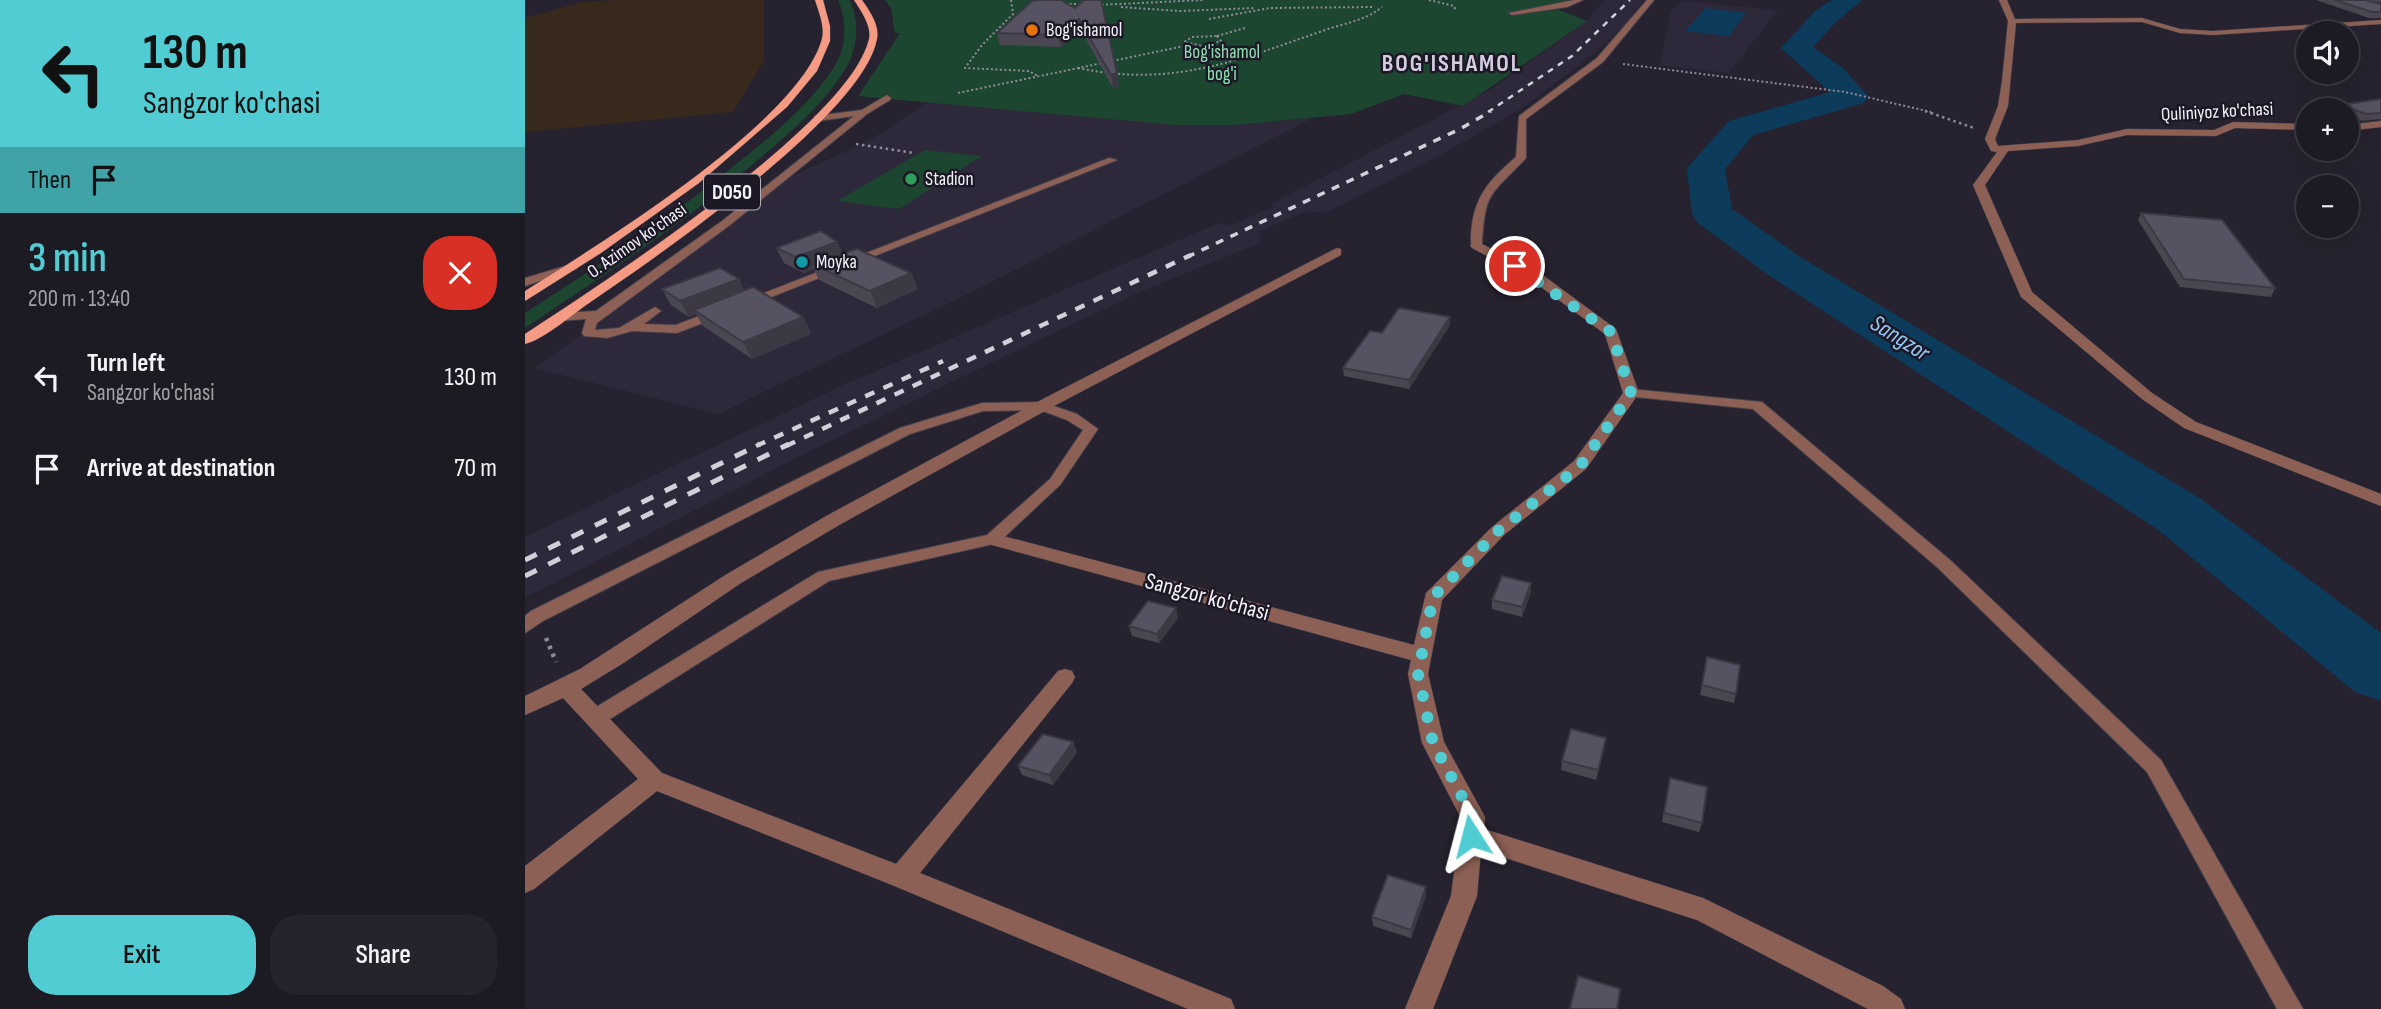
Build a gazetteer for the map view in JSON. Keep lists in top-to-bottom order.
{
  "streets": {
    "main road": ["D050", "O. Azimov ko'chasi"],
    "street": ["Quliniyoz ko'chasi", "Sangzor ko'chasi"]
  },
  "districts": ["BOG'ISHAMOL"],
  "water": ["Sangzor"],
  "parks": ["Bog'ishamol bog'i"],
  "places": ["Bog'ishamol", "Stadion", "Moyka"],
  "page": {
    "turn": ["130 m", "Sangzor ko'chasi"],
    "map_buttons": ["+", "−"],
    "then": "Then",
    "heading": ["3 min", "200 m · 13:40"],
    "list": [
      {
        "name": "Turn left",
        "note": "Sangzor ko'chasi",
        "value": "130 m"
      },
      {
        "name": "Arrive at destination",
        "value": "70 m"
      }
    ],
    "buttons": ["Exit", "Share"]
  }
}
